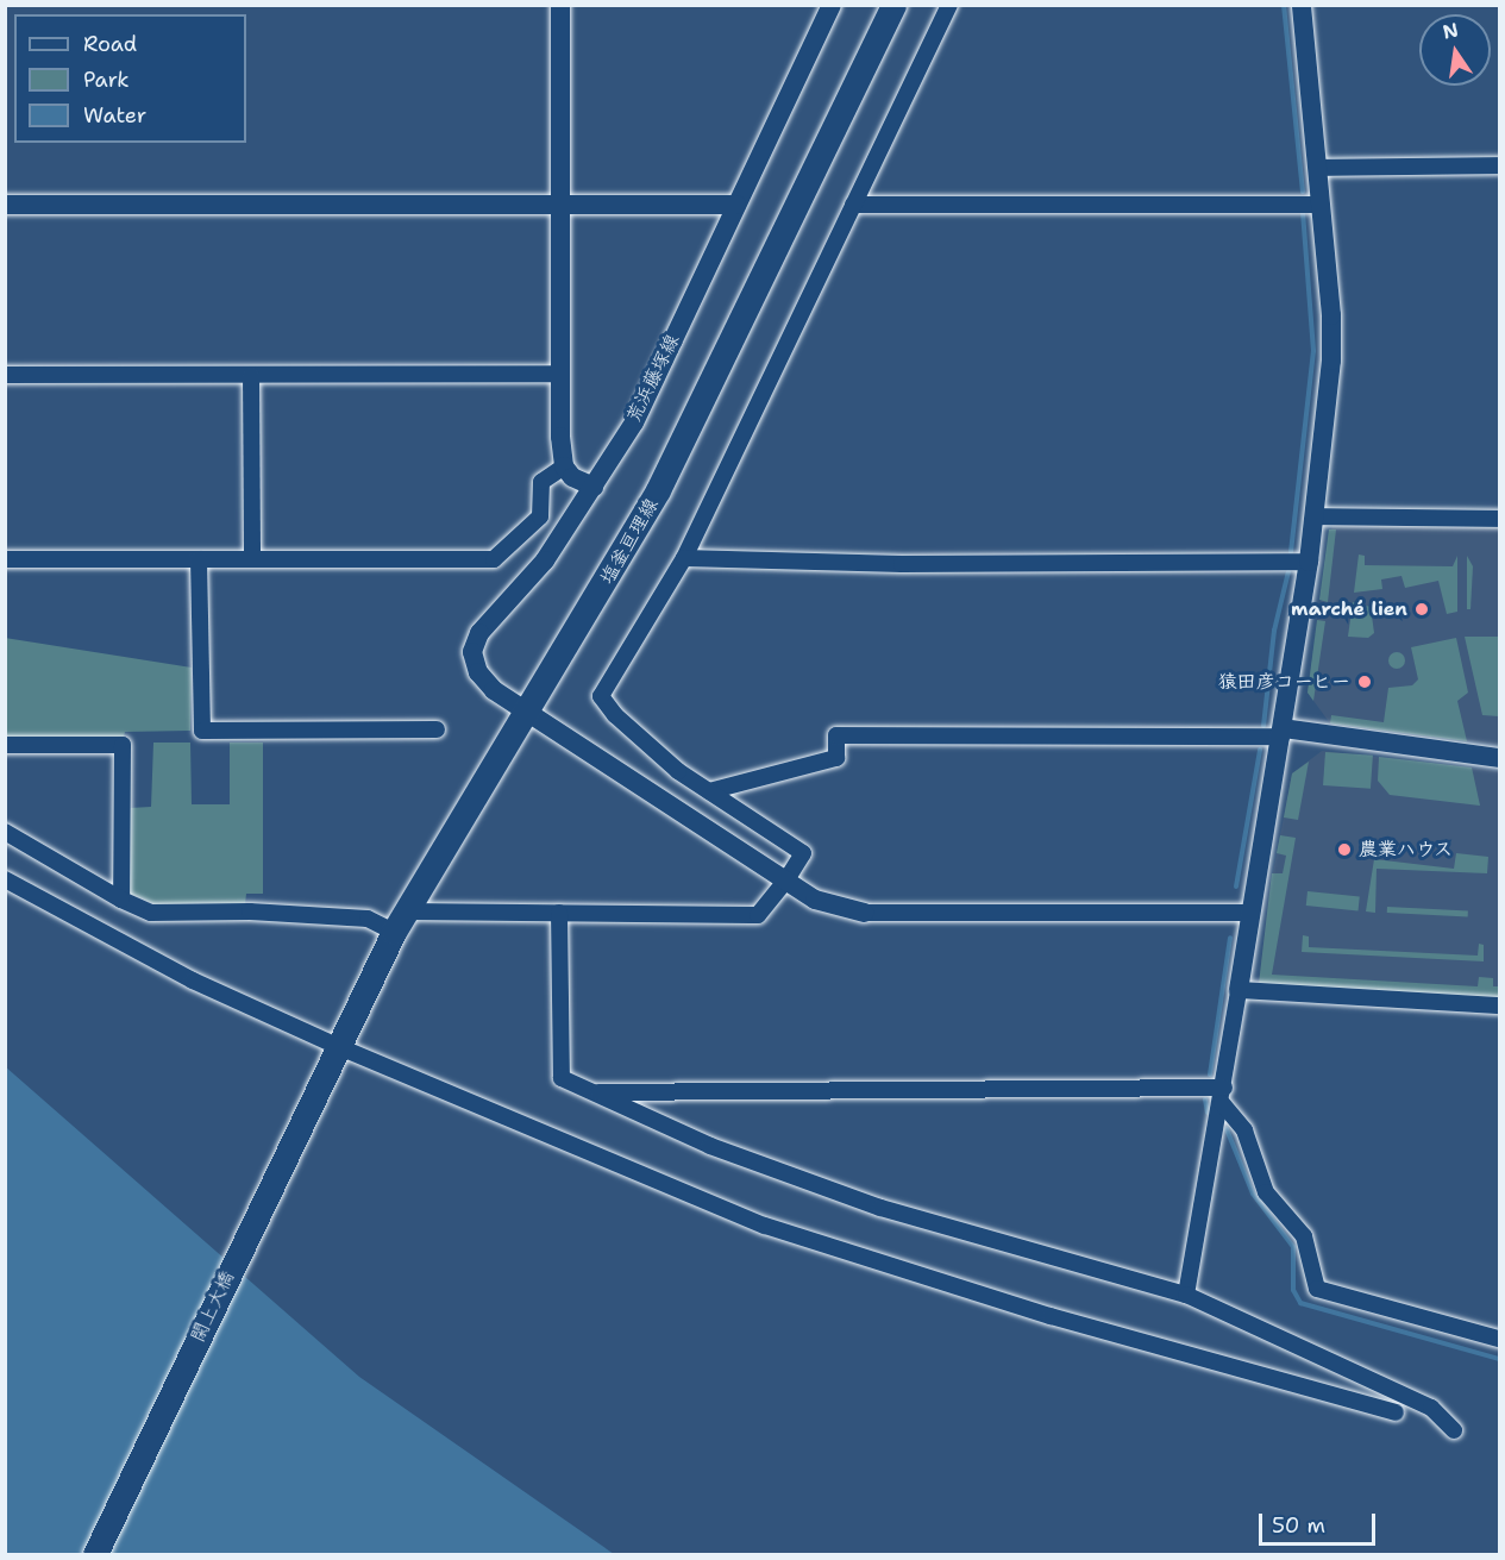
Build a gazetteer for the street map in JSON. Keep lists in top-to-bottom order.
{
  "streets": {
    "main road": ["塩釜亘理線", "閖上大橋"],
    "street": ["荒浜藤塚線"]
  },
  "crossings": [
    ["荒浜藤塚線", "塩釜亘理線"],
    ["塩釜亘理線", "閖上大橋"]
  ],
  "places": ["marché lien", "猿田彦コーヒー", "農業ハウス"],
  "legend": ["Road", "Park", "Water"],
  "scale_bar": "50 m",
  "north": "top"
}
